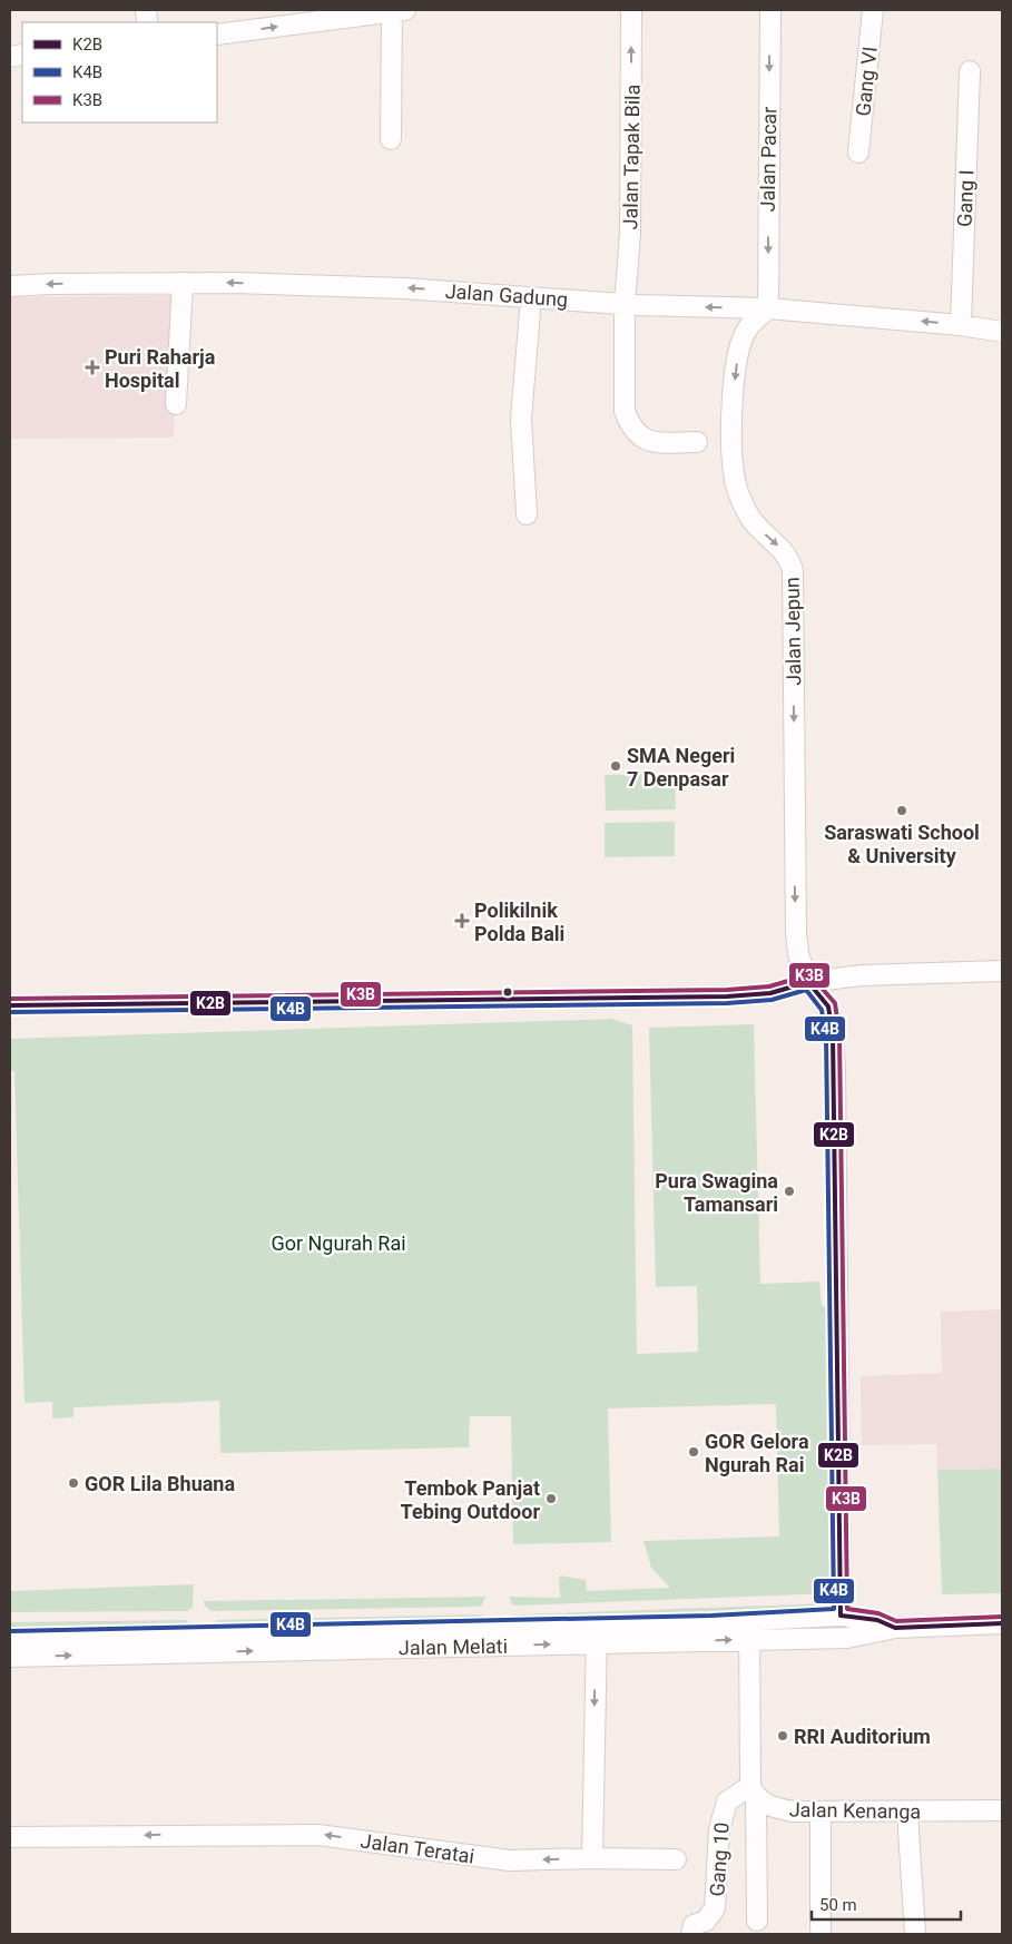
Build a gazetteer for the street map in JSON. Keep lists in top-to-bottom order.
{
  "streets": {
    "street": [
      "Gang VI",
      "Jalan Tapak Bila",
      "Jalan Pacar",
      "Gang I",
      "Jalan Gadung",
      "Jalan Jepun",
      "Jalan Melati",
      "Jalan Kenanga",
      "Jalan Teratai",
      "Gang 10"
    ]
  },
  "crossings": [
    ["Jalan Tapak Bila", "Jalan Gadung"],
    ["Jalan Pacar", "Jalan Gadung"],
    ["Jalan Pacar", "Jalan Jepun"],
    ["Gang I", "Jalan Gadung"],
    ["Jalan Gadung", "Jalan Jepun"],
    ["Jalan Jepun", "Jalan Melati"],
    ["Jalan Kenanga", "Gang 10"]
  ],
  "one_way": [
    "Jalan Tapak Bila",
    "Jalan Pacar",
    "Jalan Gadung",
    "Jalan Jepun",
    "Jalan Teratai"
  ],
  "parks": ["Gor Ngurah Rai"],
  "places": {
    "health": ["Puri Raharja Hospital", "Polikilnik Polda Bali"],
    "other": [
      "SMA Negeri 7 Denpasar",
      "Saraswati School & University",
      "Pura Swagina Tamansari",
      "GOR Gelora Ngurah Rai",
      "GOR Lila Bhuana",
      "Tembok Panjat Tebing Outdoor",
      "RRI Auditorium"
    ]
  },
  "lines": ["transit line K3B", "transit line K2B", "transit line K4B"],
  "legend": ["K2B", "K4B", "K3B"],
  "scale_bar": "50 m"
}
